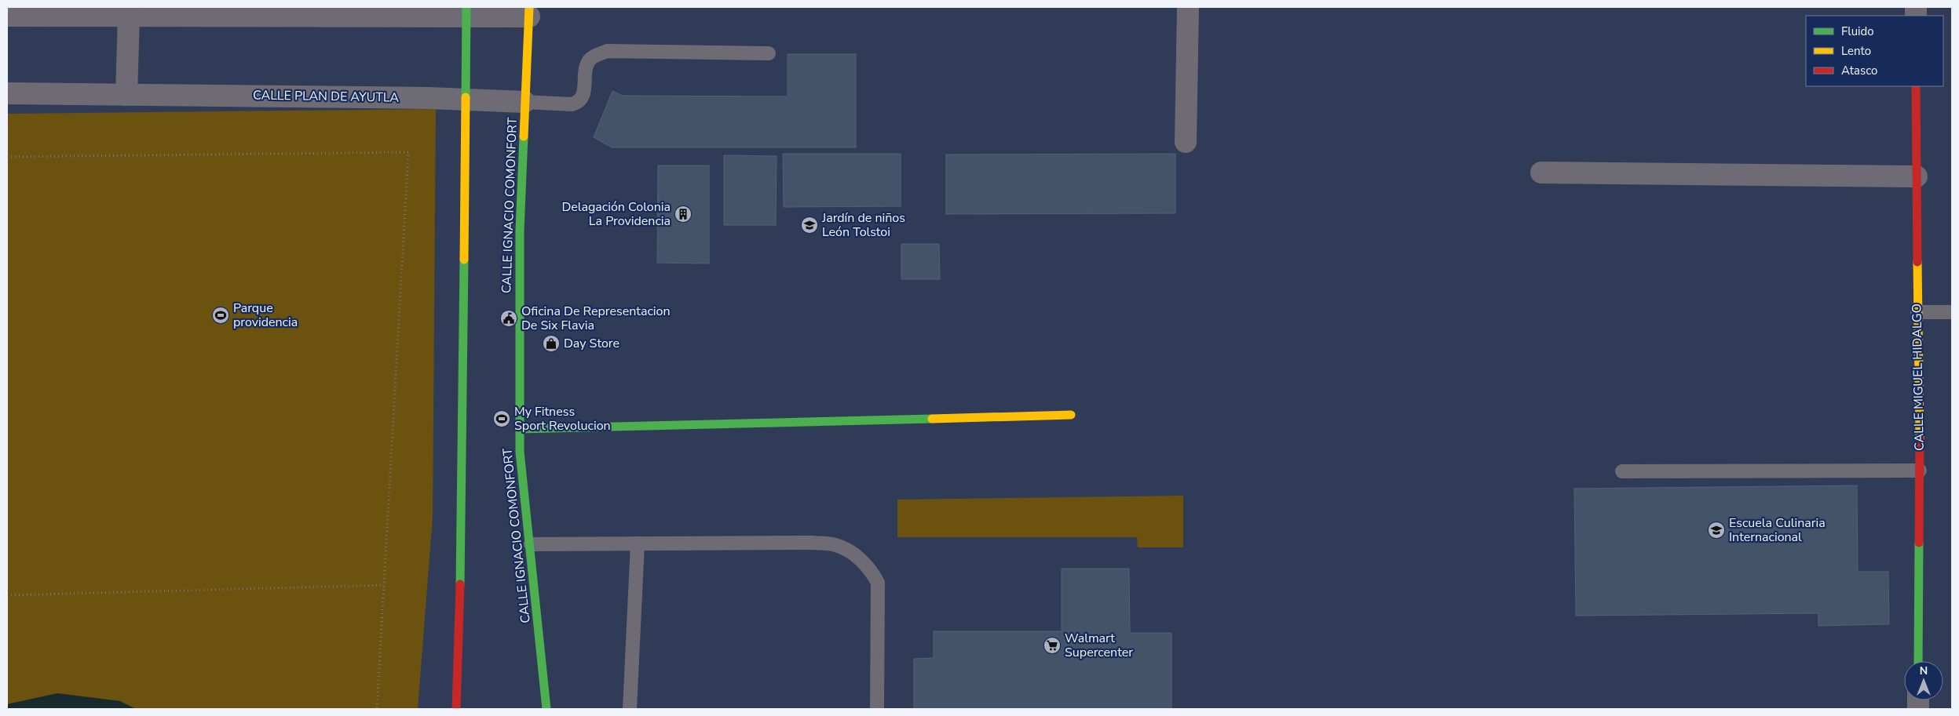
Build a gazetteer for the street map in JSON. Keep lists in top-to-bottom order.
{
  "streets": {
    "main road": ["CALLE IGNACIO COMONFORT", "CALLE MIGUEL HIDALGO"],
    "street": ["CALLE PLAN DE AYUTLA"]
  },
  "crossings": [
    ["CALLE PLAN DE AYUTLA", "CALLE IGNACIO COMONFORT"]
  ],
  "places": {
    "building": ["Delagación Colonia La Providencia"],
    "school or university": ["Jardín de niños León Tolstoi", "Escuela Culinaria Internacional"],
    "sports": ["Parque providencia", "My Fitness Sport Revolucion"],
    "public building": ["Oficina De Representacion De Six Flavia"],
    "shop": ["Day Store"],
    "supermarket": ["Walmart Supercenter"]
  },
  "legend": ["Fluido", "Lento", "Atasco"],
  "north": "top"
}
